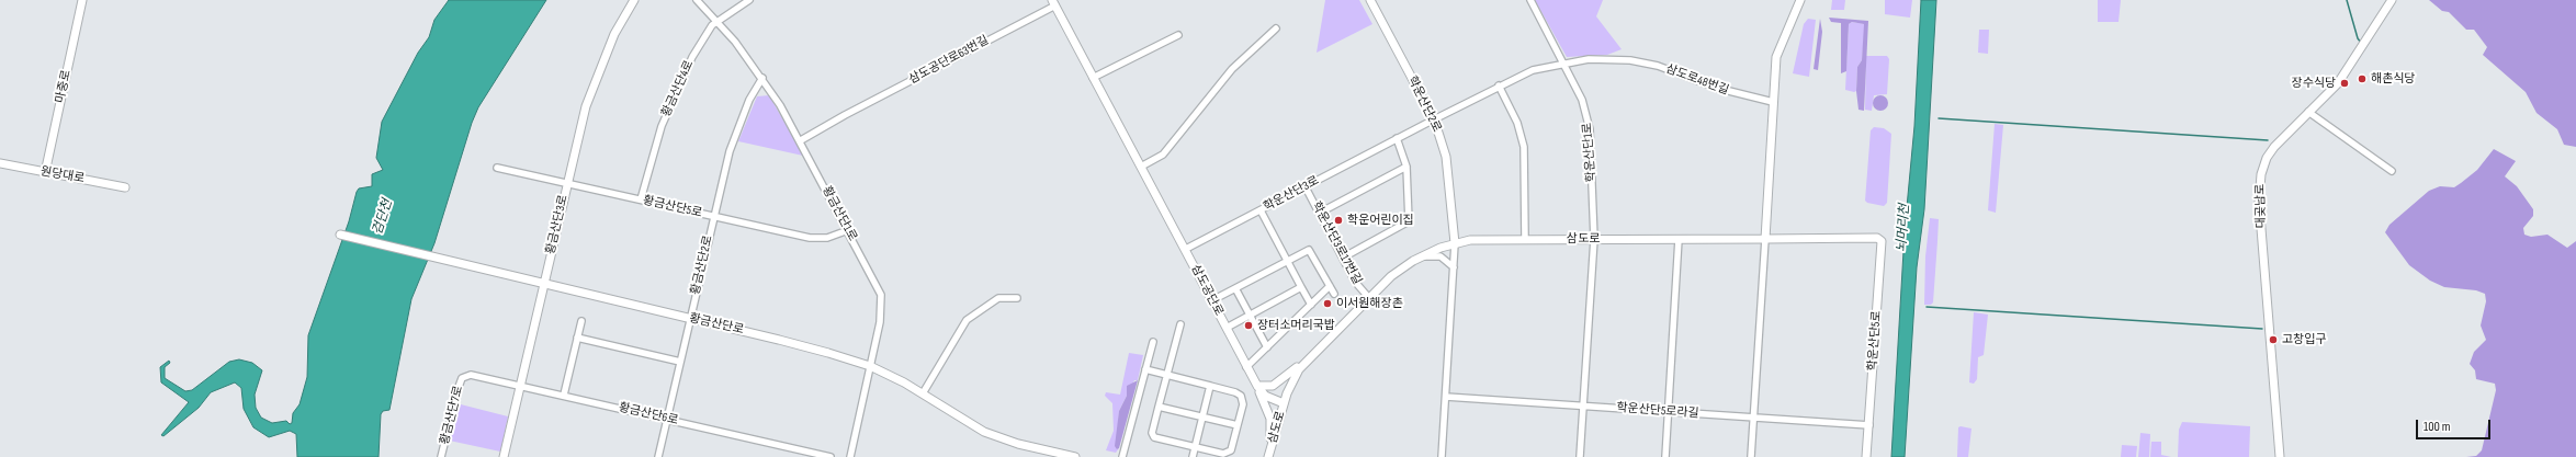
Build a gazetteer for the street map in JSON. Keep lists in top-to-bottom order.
{
  "streets": {
    "street": [
      "삼도공단로63번길",
      "삼도로48번길",
      "마중로",
      "황금산단4로",
      "학운산단2로",
      "학운산단1로",
      "원당대로",
      "학운산단3로",
      "대곶남로",
      "황금산단5로",
      "황금산단1로",
      "황금산단3로",
      "삼도로",
      "학운산단3로17번길",
      "황금산단2로",
      "삼도공단로",
      "황금산단로",
      "학운산단5로",
      "학운산단5로라길",
      "황금산단6로",
      "황금산단7로"
    ]
  },
  "crossings": [
    ["삼도공단로63번길", "황금산단1로"],
    ["삼도공단로63번길", "삼도공단로"],
    ["삼도로48번길", "학운산단1로"],
    ["삼도로48번길", "학운산단3로"],
    ["마중로", "원당대로"],
    ["황금산단4로", "황금산단5로"],
    ["황금산단4로", "황금산단1로"],
    ["학운산단2로", "학운산단3로"],
    ["학운산단2로", "삼도로"],
    ["학운산단1로", "삼도로"],
    ["학운산단1로", "학운산단5로라길"],
    ["학운산단3로", "학운산단3로17번길"],
    ["학운산단3로", "삼도공단로"],
    ["황금산단5로", "황금산단1로"],
    ["황금산단5로", "황금산단3로"],
    ["황금산단5로", "황금산단2로"],
    ["황금산단1로", "황금산단2로"],
    ["황금산단1로", "황금산단로"],
    ["황금산단3로", "황금산단로"],
    ["황금산단3로", "황금산단6로"],
    ["삼도로", "학운산단3로17번길"],
    ["삼도로", "삼도공단로"],
    ["삼도로", "학운산단5로"],
    ["황금산단2로", "황금산단로"],
    ["황금산단2로", "황금산단6로"],
    ["학운산단5로", "학운산단5로라길"],
    ["황금산단6로", "황금산단7로"]
  ],
  "water": ["검단천", "뇌머리천"],
  "places": [
    "해촌식당",
    "장수식당",
    "학운어린이집",
    "이서원해장촌",
    "장터소머리국밥",
    "고창입구"
  ],
  "scale_bar": "100 m"
}
